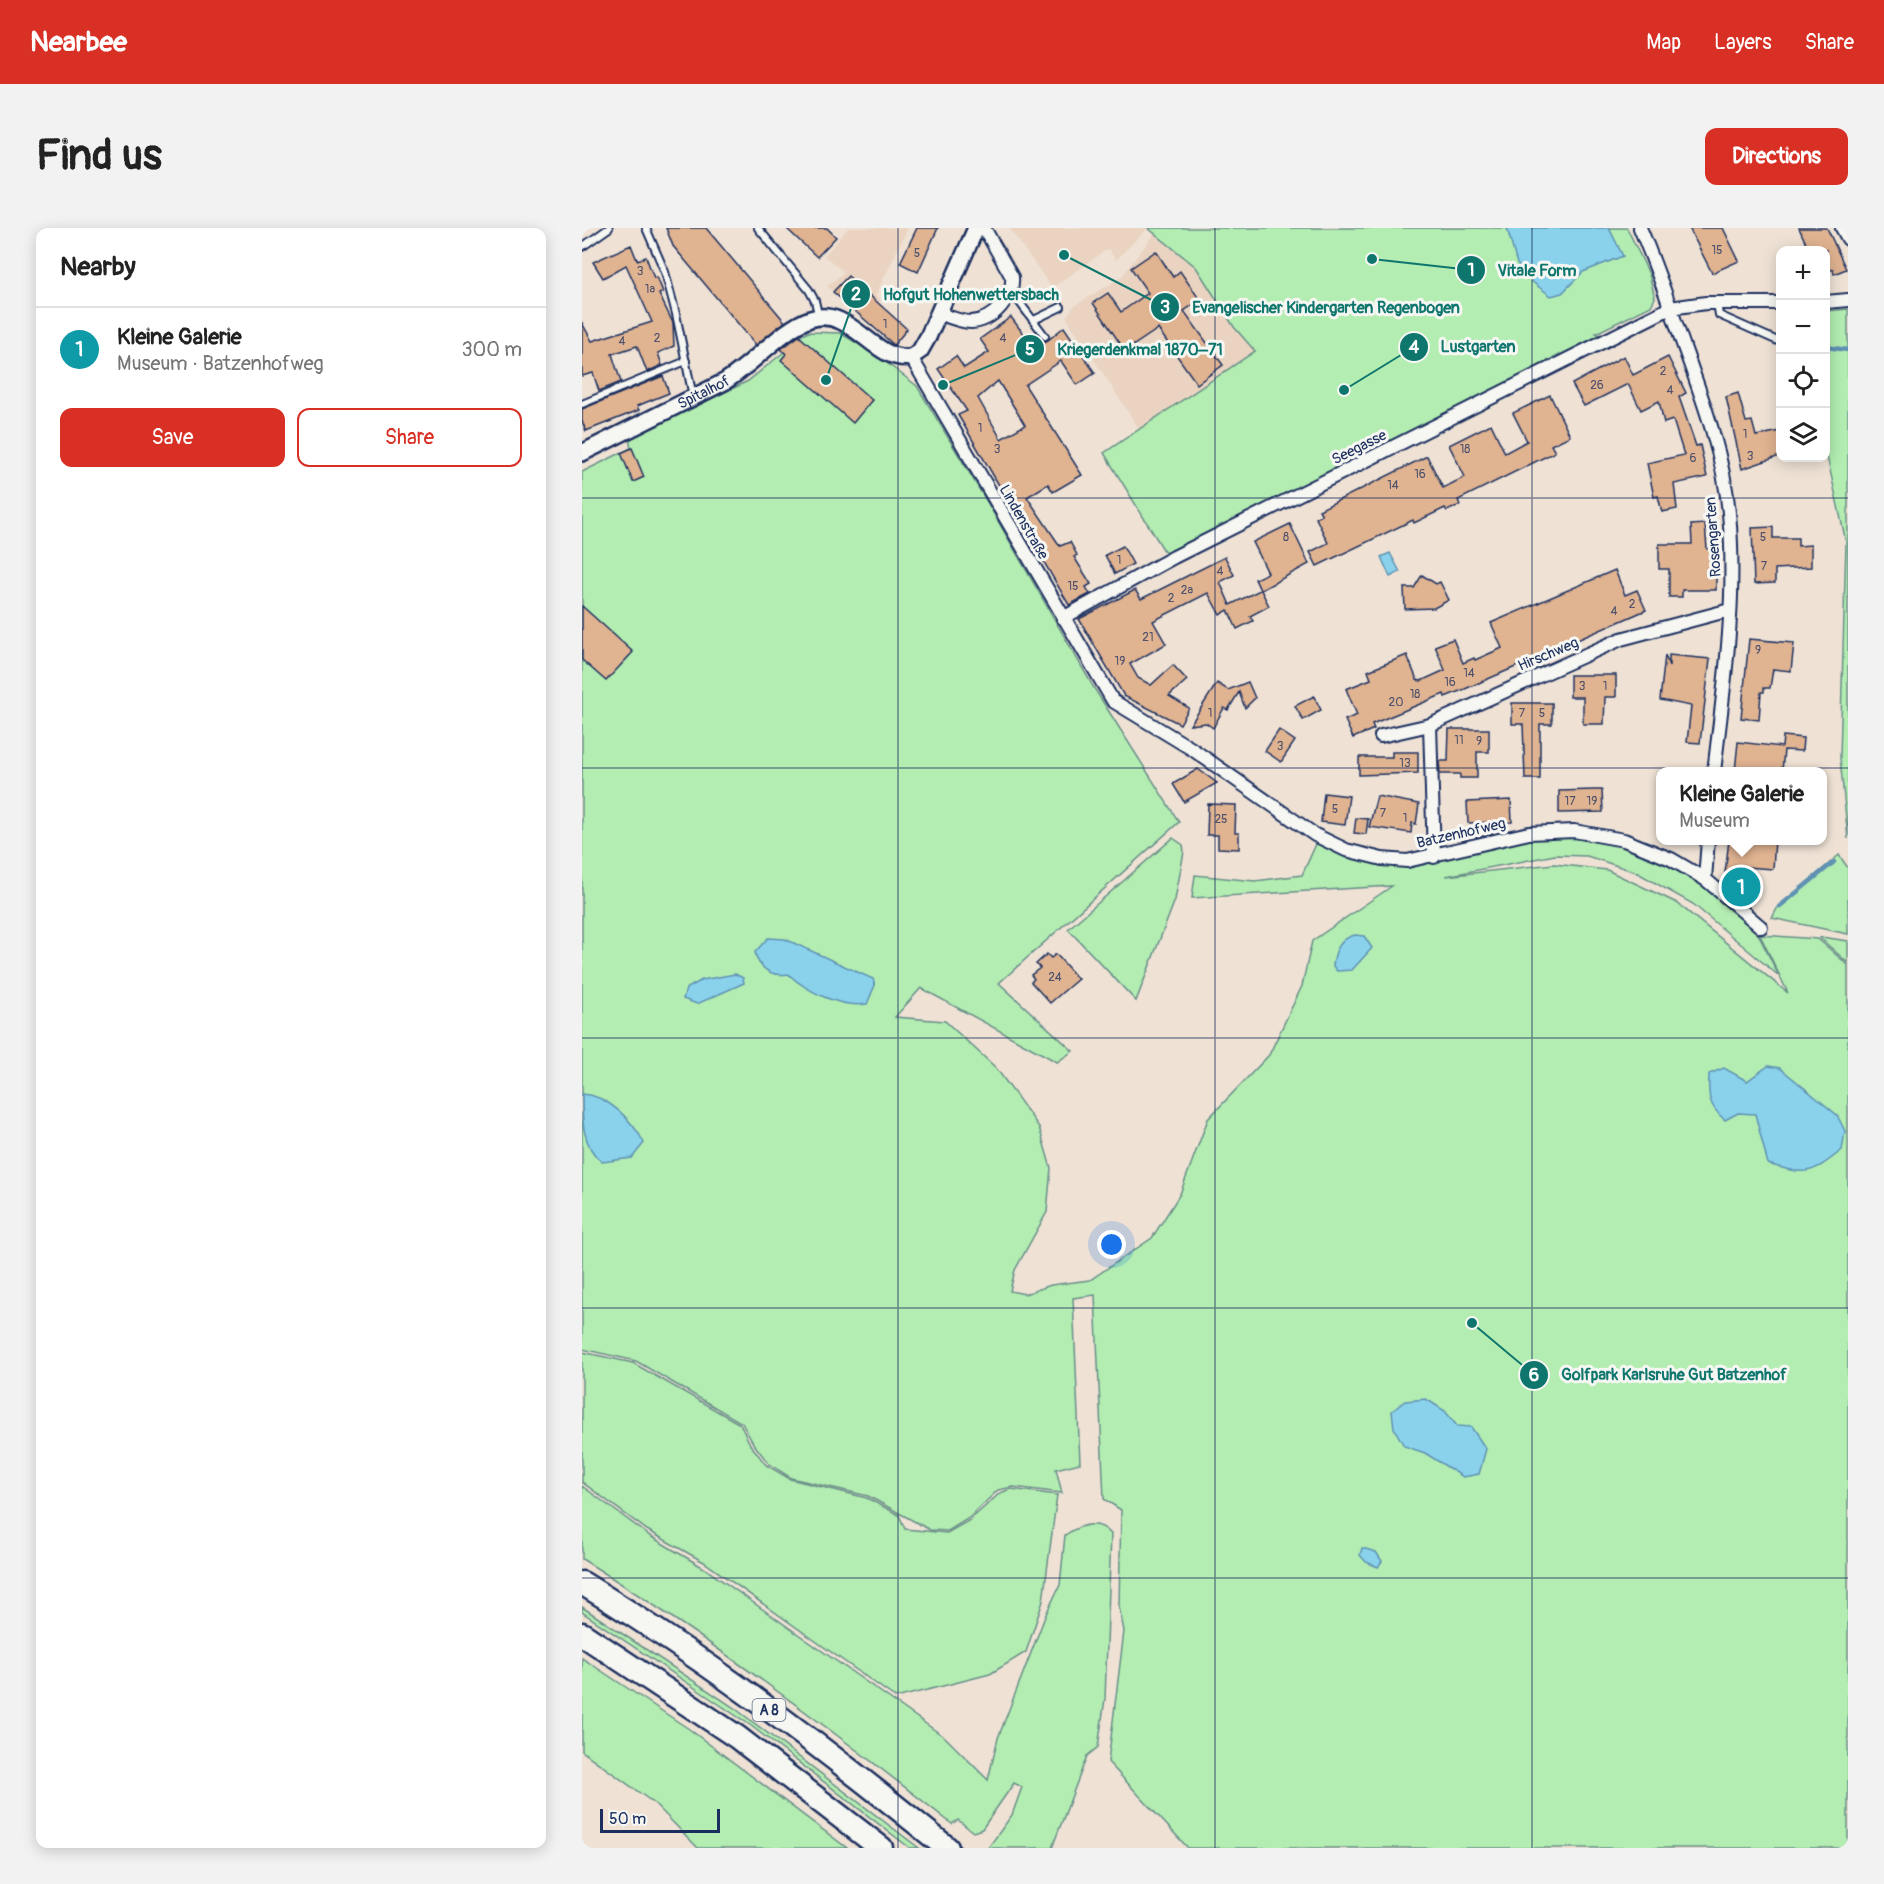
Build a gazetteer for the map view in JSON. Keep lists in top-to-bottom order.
{
  "streets": {
    "highway": ["A 8"],
    "street": [
      "Spitalhof",
      "Seegasse",
      "Lindenstraße",
      "Rosengarten",
      "Hirschweg",
      "Batzenhofweg"
    ]
  },
  "crossings": [
    ["Seegasse", "Lindenstraße"],
    ["Seegasse", "Rosengarten"],
    ["Lindenstraße", "Batzenhofweg"],
    ["Rosengarten", "Hirschweg"]
  ],
  "places": [
    "Evangelischer Kindergarten Regenbogen",
    "Vitale Form",
    "Hofgut Hohenwettersbach",
    "Kriegerdenkmal 1870–71",
    "Lustgarten",
    "Golfpark Karlsruhe Gut Batzenhof"
  ],
  "house_numbers": [
    "15",
    "5",
    "3",
    "1a",
    "1",
    "2",
    "4",
    "4",
    "2",
    "26",
    "4",
    "1",
    "1",
    "3",
    "18",
    "3",
    "6",
    "16",
    "14",
    "8",
    "5",
    "1",
    "7",
    "4",
    "15",
    "2a",
    "2",
    "2",
    "4",
    "21",
    "9",
    "19",
    "14",
    "16",
    "3",
    "1",
    "18",
    "20",
    "1",
    "7",
    "5",
    "11",
    "9",
    "3",
    "13",
    "17",
    "19",
    "5",
    "7",
    "1",
    "25",
    "24"
  ],
  "scale_bar": "50 m",
  "page": {
    "header": "Nearbee",
    "nav": ["Map", "Layers", "Share"],
    "buttons": [
      "Directions",
      ["Save", "Share"]
    ],
    "title": "Find us",
    "heading": "Nearby",
    "map_buttons": ["+", "−"],
    "list": [
      {
        "mark": "1",
        "name": "Kleine Galerie",
        "note": "Museum · Batzenhofweg",
        "value": "300 m"
      }
    ],
    "popup": ["Kleine Galerie", "Museum"],
    "pins": "1",
    "scale": "50 m"
  }
}
